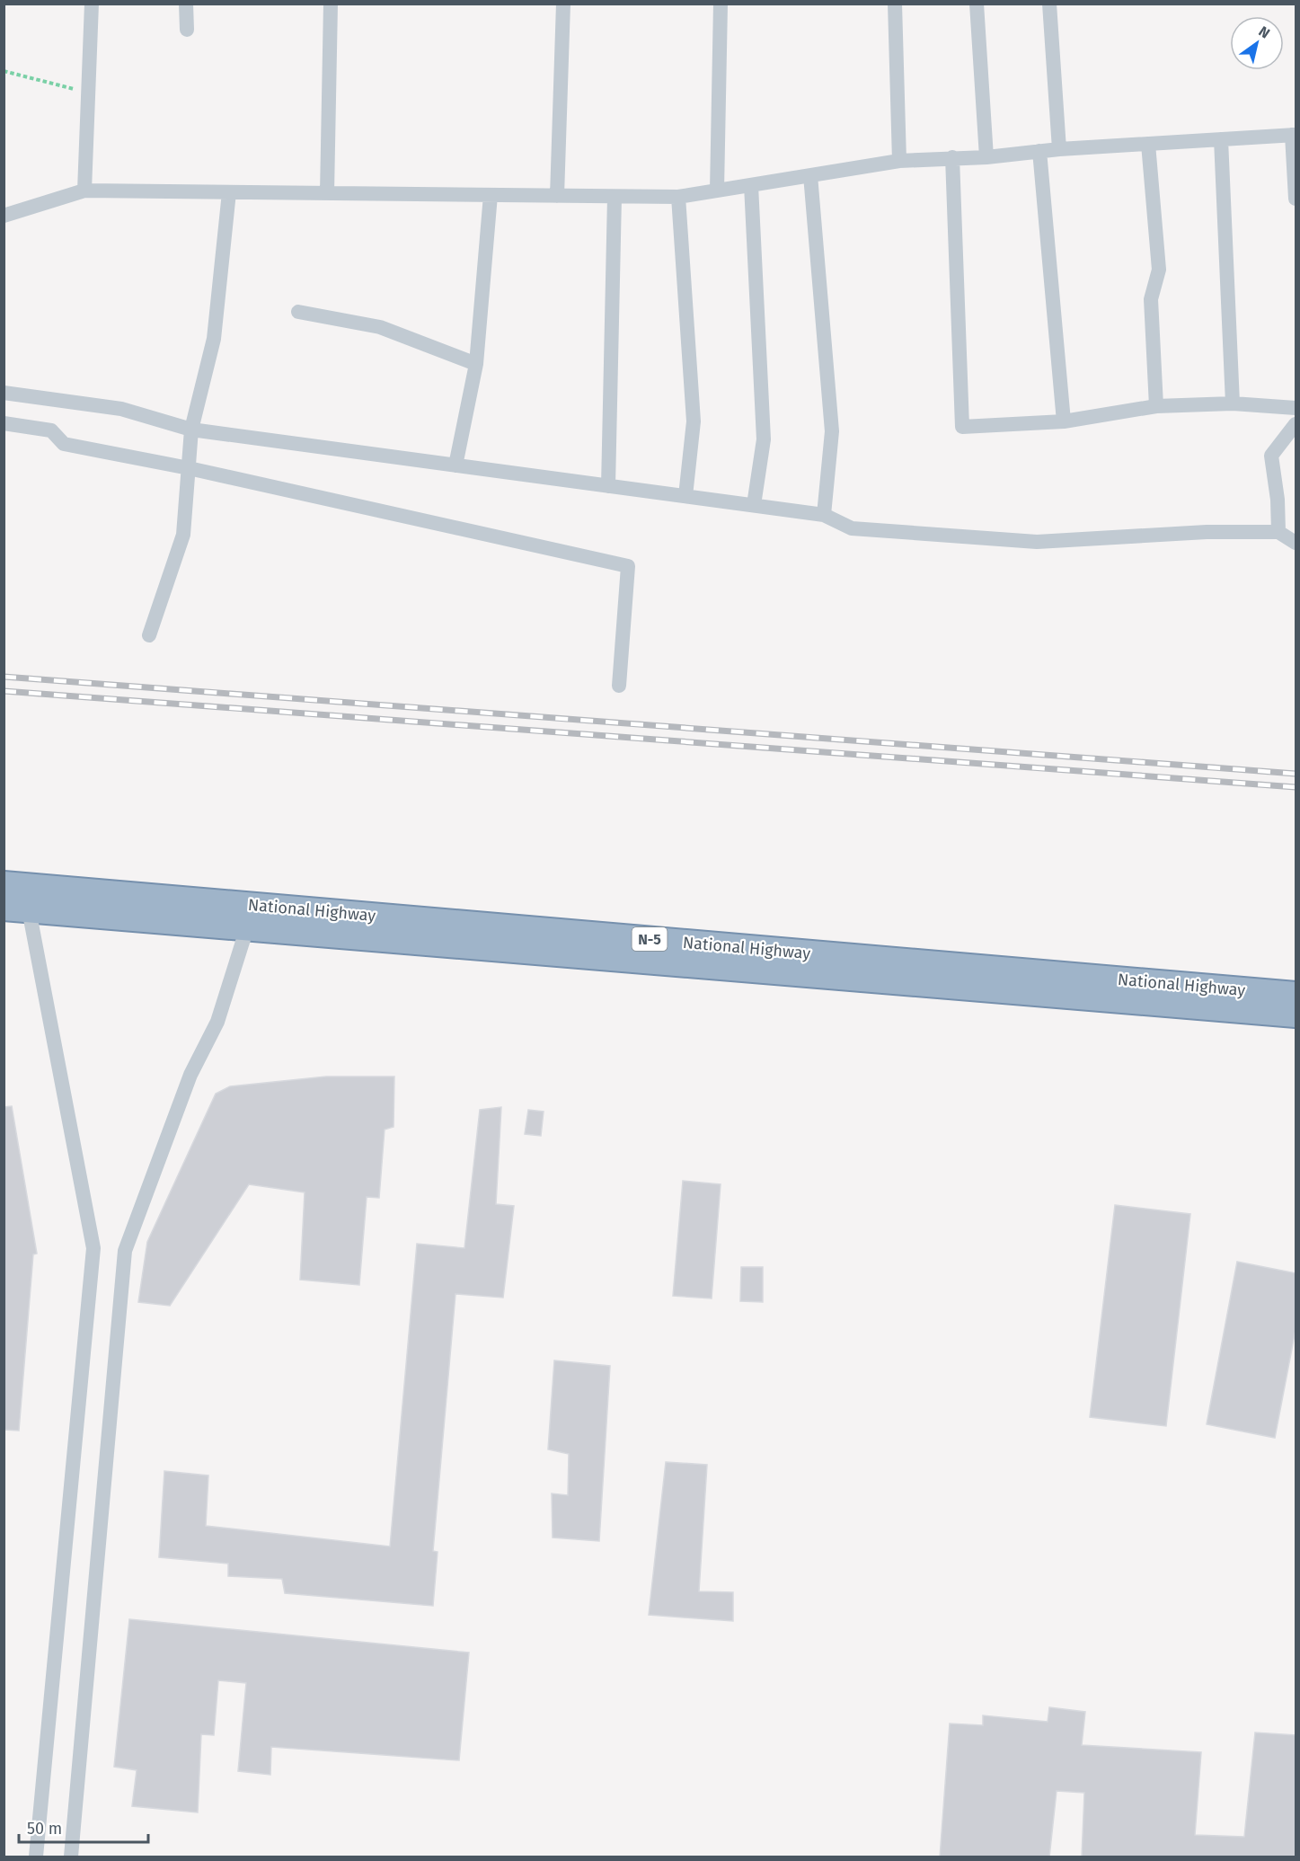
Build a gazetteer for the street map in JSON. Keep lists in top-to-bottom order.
{
  "streets": {
    "highway": ["National Highway", "N-5"]
  },
  "scale_bar": "50 m",
  "north": "top right"
}
